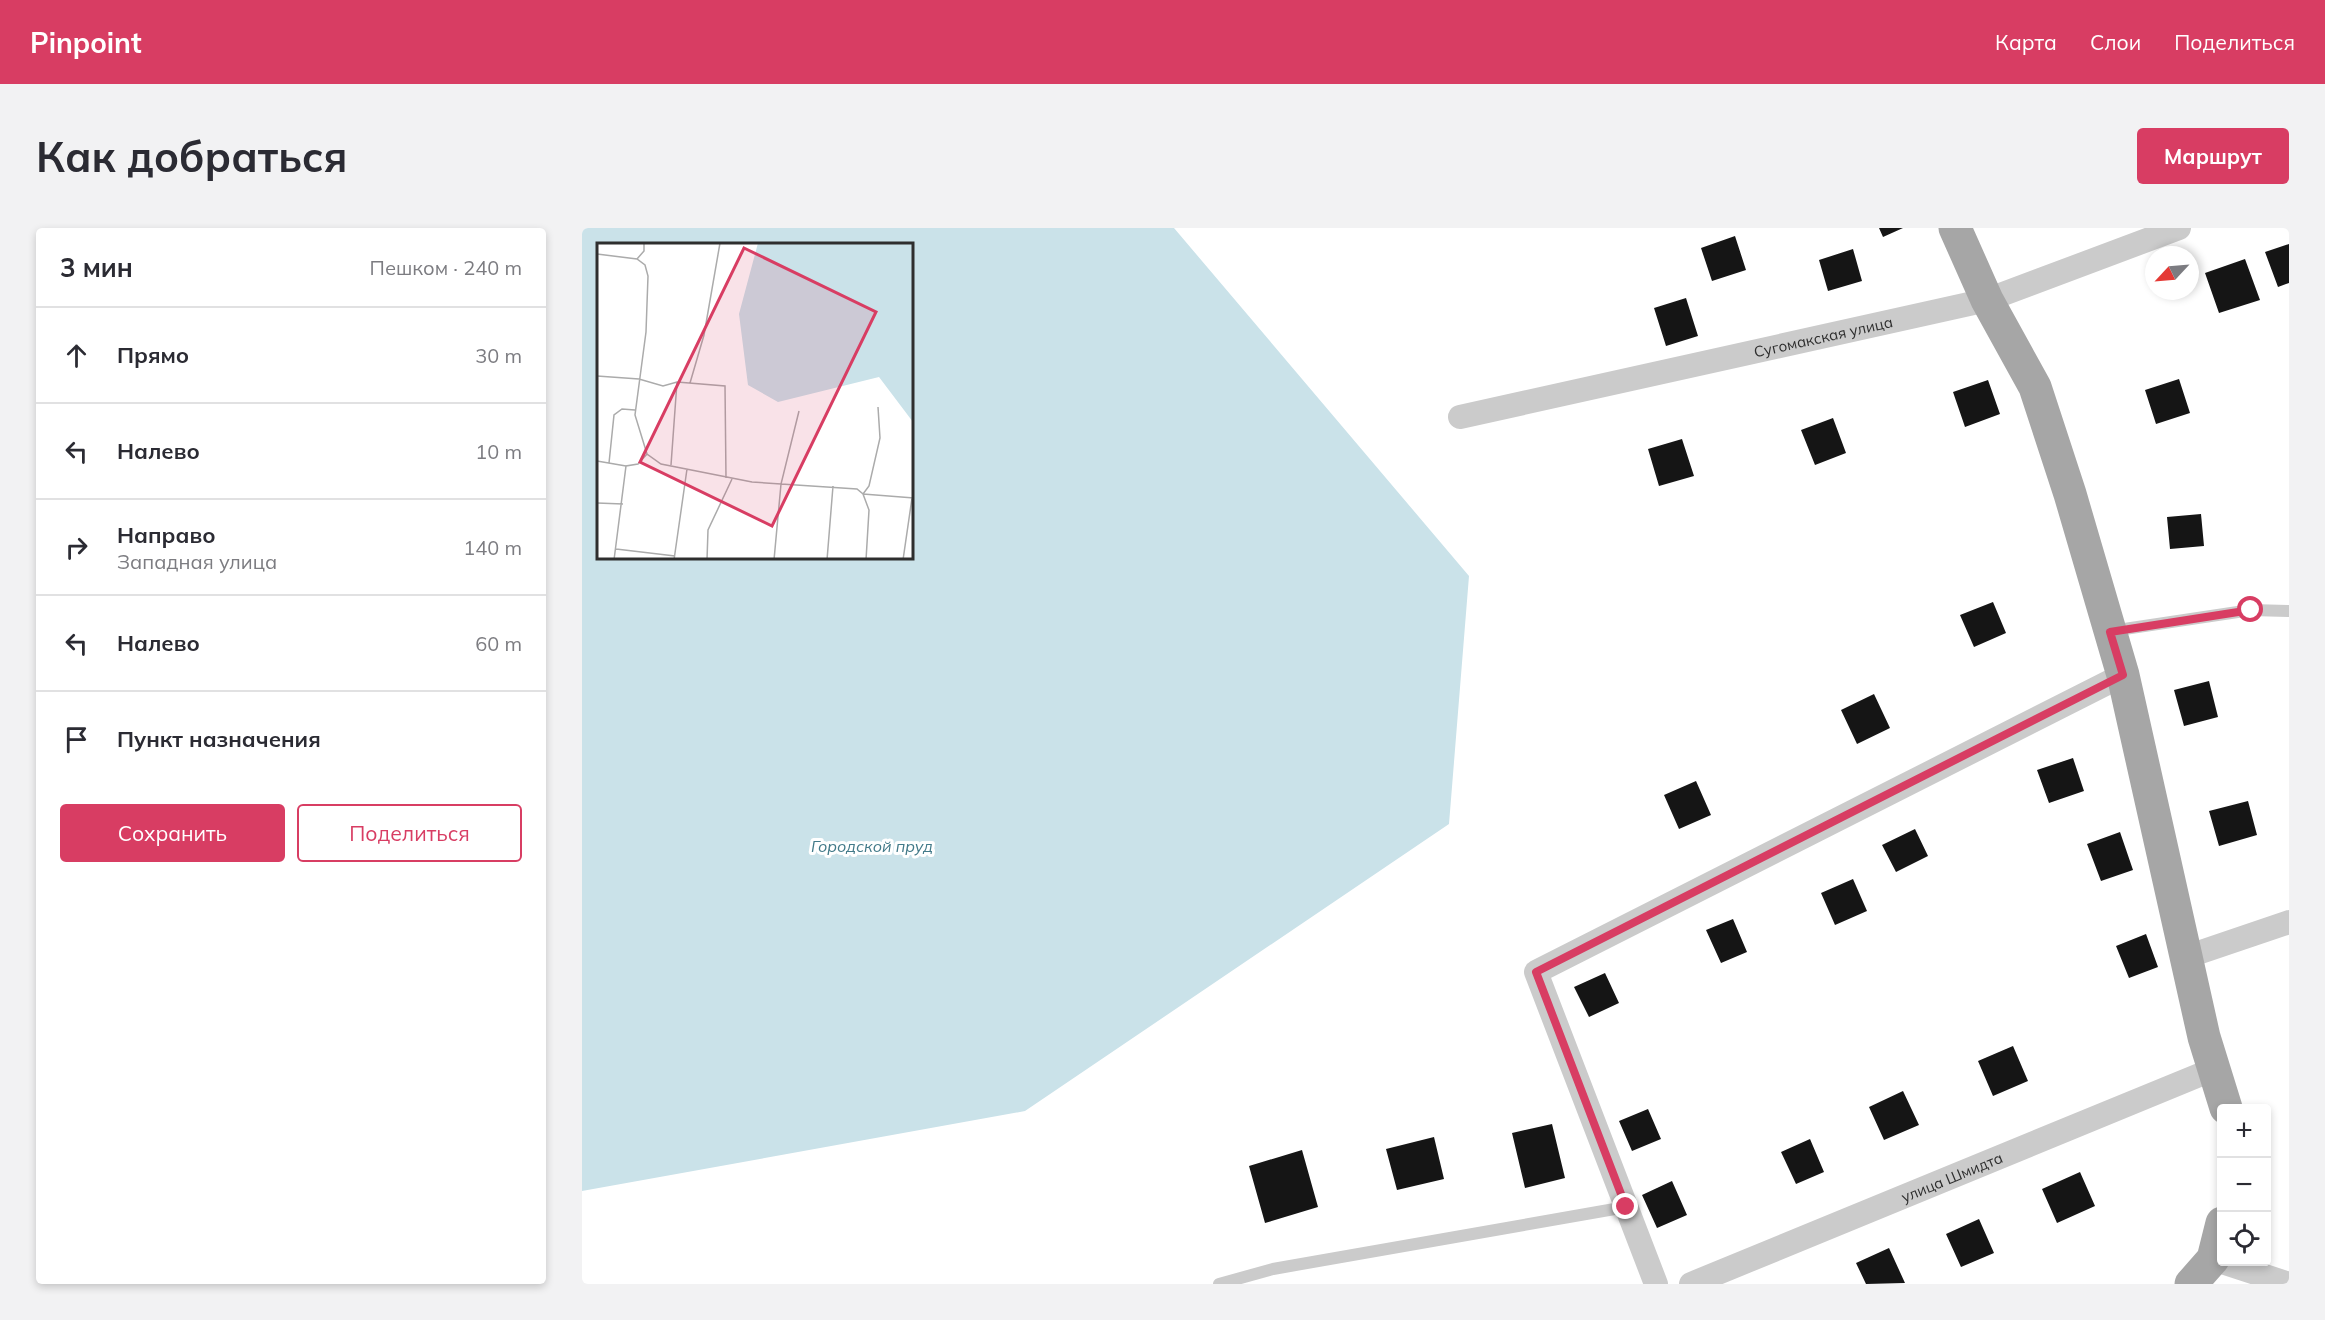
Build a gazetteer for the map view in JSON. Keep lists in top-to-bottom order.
{
  "streets": {
    "street": ["Сугомакская улица", "улица Шмидта"]
  },
  "water": ["Городской пруд"],
  "north": "bottom left",
  "page": {
    "header": "Pinpoint",
    "nav": ["Карта", "Слои", "Поделиться"],
    "buttons": [
      "Маршрут",
      ["Сохранить", "Поделиться"]
    ],
    "title": "Как добраться",
    "heading": ["3 мин", "Пешком · 240 m"],
    "list": [
      ["Прямо", "30 m"],
      ["Налево", "10 m"],
      ["Направо", "Западная улица", "140 m"],
      ["Налево", "60 m"],
      "Пункт назначения"
    ],
    "map_buttons": ["+", "−"]
  }
}
